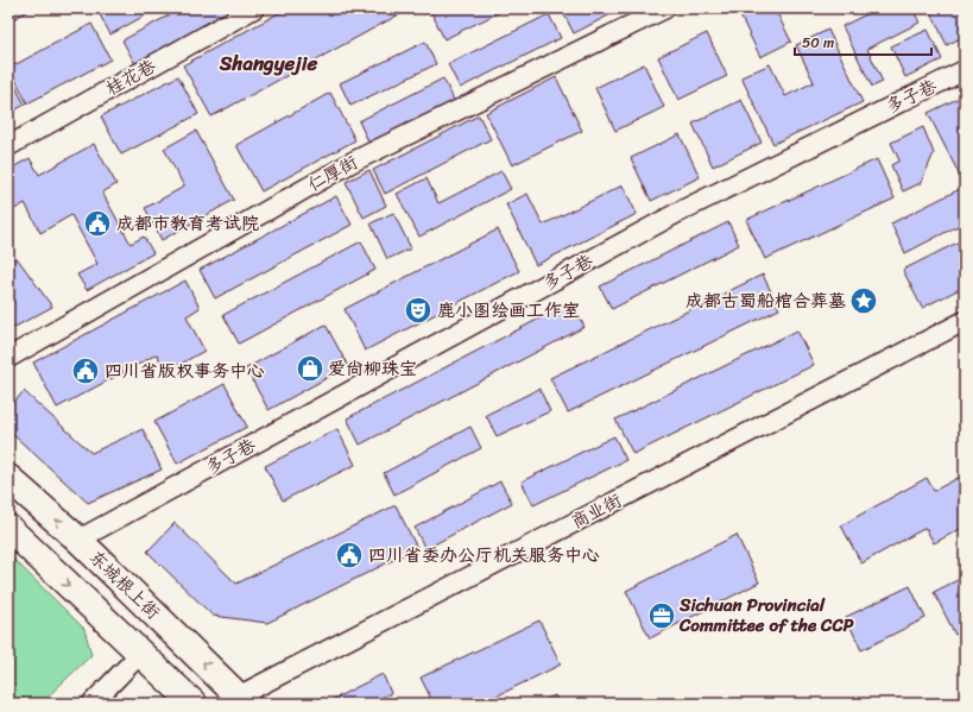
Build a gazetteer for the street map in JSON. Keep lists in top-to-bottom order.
{
  "streets": {
    "main road": ["东城根上街"],
    "street": [
      "桂花巷",
      "多子巷",
      "仁厚街",
      "商业街"
    ]
  },
  "crossings": [
    ["多子巷", "东城根上街"],
    ["商业街", "东城根上街"]
  ],
  "districts": ["Shangyejie"],
  "places": {
    "public building": ["成都市教育考试院", "四川省版权事务中心", "四川省委办公厅机关服务中心"],
    "place": ["成都古蜀船棺合葬墓"],
    "theatre": ["鹿小图绘画工作室"],
    "shop": ["爱尚柳珠宝"],
    "office": ["Sichuan Provincial Committee of the CCP"]
  },
  "scale_bar": "50 m"
}
